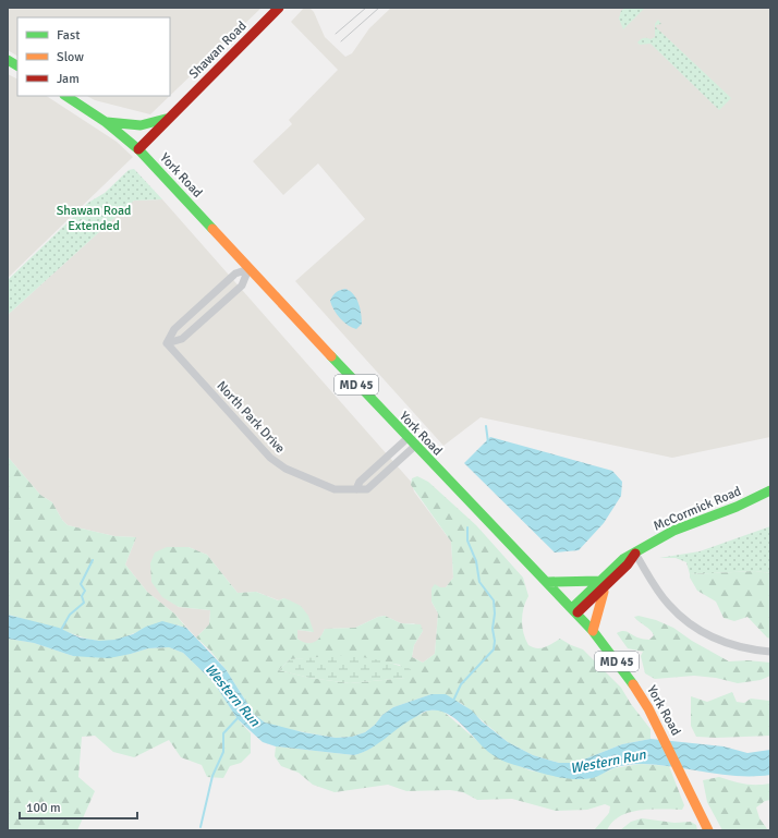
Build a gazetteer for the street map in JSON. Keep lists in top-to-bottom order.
{
  "streets": {
    "main road": [
      "Shawan Road",
      "York Road",
      "MD 45",
      "McCormick Road"
    ],
    "street": ["North Park Drive"]
  },
  "crossings": [
    ["Shawan Road", "York Road"],
    ["York Road", "North Park Drive"],
    ["York Road", "McCormick Road"]
  ],
  "water": ["Western Run"],
  "parks": ["Shawan Road Extended"],
  "legend": ["Fast", "Slow", "Jam"],
  "scale_bar": "100 m"
}
